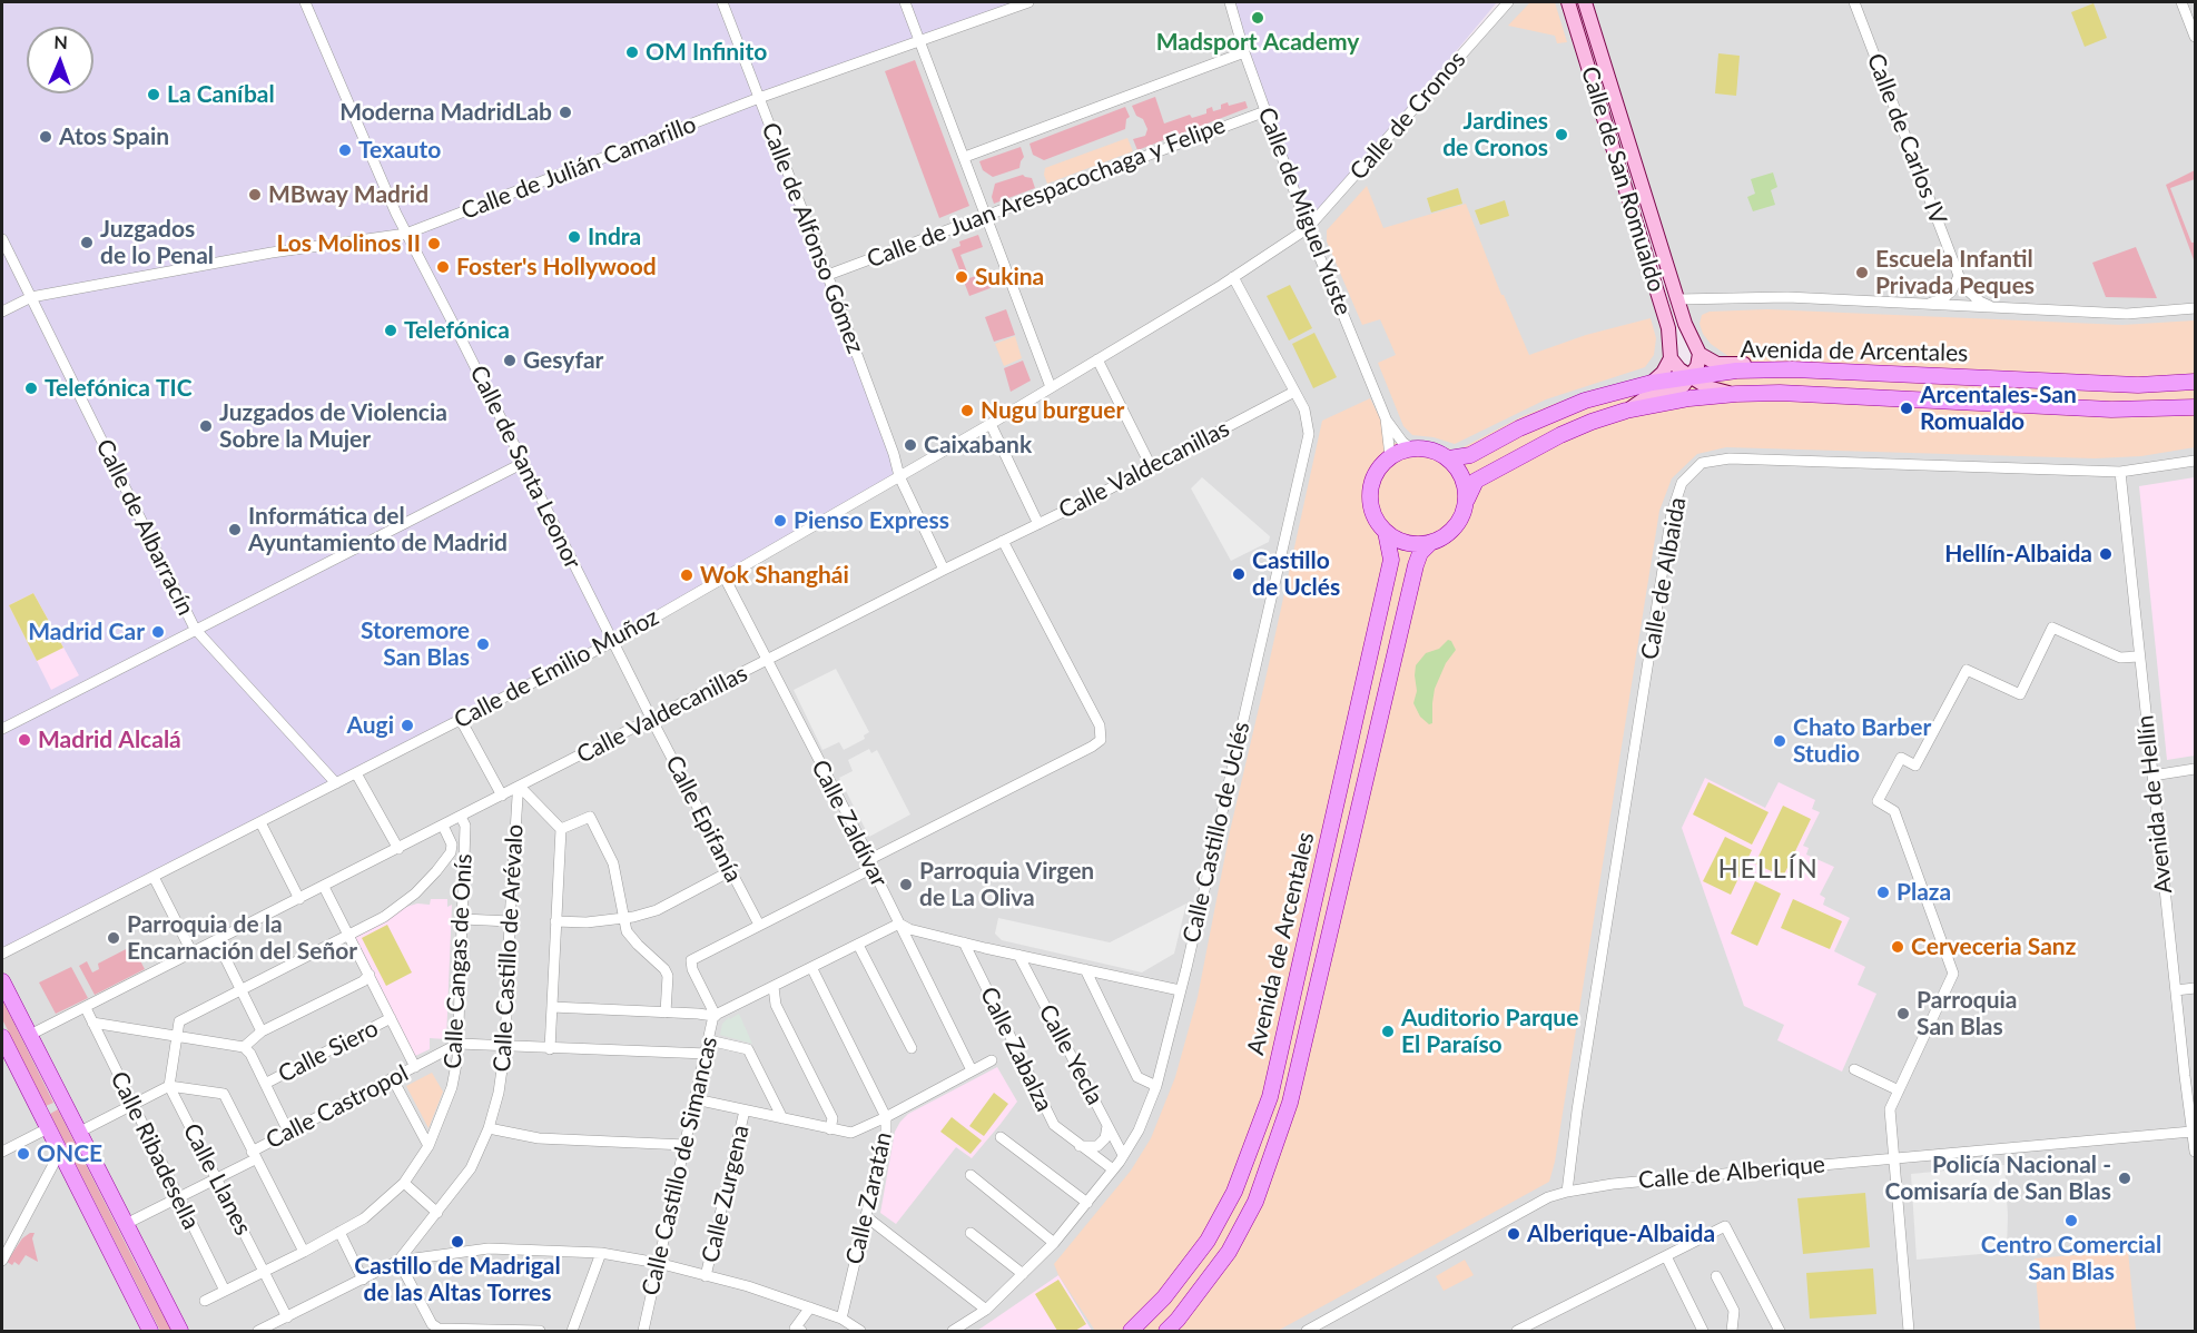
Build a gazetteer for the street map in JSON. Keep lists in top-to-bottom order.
{
  "streets": {
    "main road": ["Calle de San Romualdo", "Avenida de Arcentales"],
    "street": [
      "Calle de Cronos",
      "Calle de Carlos IV",
      "Calle de Julián Camarillo",
      "Calle de Juan Arespacochaga y Felipe",
      "Calle de Miguel Yuste",
      "Calle de Alfonso Gómez",
      "Calle de Santa Leonor",
      "Calle Valdecanillas",
      "Calle de Albarracín",
      "Calle de Albaida",
      "Calle de Emilio Muñoz",
      "Avenida de Hellín",
      "Calle Epifanía",
      "Calle Zaldívar",
      "Calle Castillo de Uclés",
      "Calle Castillo de Arévalo",
      "Calle Cangas de Onís",
      "Calle Zabalza",
      "Calle Siero",
      "Calle Yecla",
      "Calle Castropol",
      "Calle Ribadesella",
      "Calle Castillo de Simancas",
      "Calle de Alberique",
      "Calle Llanes",
      "Calle Zurgena",
      "Calle Zaratán"
    ]
  },
  "crossings": [
    ["Calle de Cronos", "Calle de Miguel Yuste"],
    ["Calle de Cronos", "Calle de Emilio Muñoz"],
    ["Calle de Julián Camarillo", "Calle de Alfonso Gómez"],
    ["Calle de Julián Camarillo", "Calle de Santa Leonor"],
    ["Calle de Julián Camarillo", "Calle de Albarracín"],
    ["Calle de Juan Arespacochaga y Felipe", "Calle de Miguel Yuste"],
    ["Calle de Juan Arespacochaga y Felipe", "Calle de Alfonso Gómez"],
    ["Calle de Miguel Yuste", "Avenida de Arcentales"],
    ["Calle de Miguel Yuste", "Calle de Emilio Muñoz"],
    ["Calle de Alfonso Gómez", "Calle Valdecanillas"],
    ["Calle de Alfonso Gómez", "Calle de Emilio Muñoz"],
    ["Calle de Santa Leonor", "Calle de Emilio Muñoz"],
    ["Calle de Santa Leonor", "Calle Epifanía"],
    ["Calle Valdecanillas", "Calle Epifanía"],
    ["Calle Valdecanillas", "Calle Zaldívar"],
    ["Calle Valdecanillas", "Calle Castillo de Uclés"],
    ["Calle Valdecanillas", "Calle Castillo de Arévalo"],
    ["Calle Valdecanillas", "Calle Cangas de Onís"],
    ["Calle Valdecanillas", "Calle Ribadesella"],
    ["Calle de Albarracín", "Calle de Emilio Muñoz"],
    ["Calle de Albaida", "Avenida de Hellín"],
    ["Calle de Albaida", "Calle de Alberique"],
    ["Calle de Emilio Muñoz", "Calle Epifanía"],
    ["Calle de Emilio Muñoz", "Calle Zaldívar"],
    ["Calle de Emilio Muñoz", "Calle Castillo de Uclés"],
    ["Avenida de Hellín", "Calle de Alberique"],
    ["Calle Zaldívar", "Calle Castillo de Simancas"],
    ["Calle Zaldívar", "Calle Zaratán"],
    ["Calle Castillo de Uclés", "Calle Zabalza"],
    ["Calle Castillo de Uclés", "Calle Yecla"],
    ["Calle Castillo de Arévalo", "Calle Llanes"],
    ["Calle Cangas de Onís", "Calle Castropol"],
    ["Calle Cangas de Onís", "Calle Ribadesella"],
    ["Calle Cangas de Onís", "Calle Llanes"],
    ["Calle Castropol", "Calle Ribadesella"],
    ["Calle Castropol", "Calle Llanes"]
  ],
  "districts": ["HELLÍN"],
  "places": [
    "Madsport Academy",
    "OM Infinito",
    "La Caníbal",
    "Moderna MadridLab",
    "Jardines de Cronos",
    "Atos Spain",
    "Texauto",
    "MBway Madrid",
    "Indra",
    "Juzgados de lo Penal",
    "Los Molinos II",
    "Foster's Hollywood",
    "Escuela Infantil Privada Peques",
    "Sukina",
    "Telefónica",
    "Gesyfar",
    "Telefónica TIC",
    "Arcentales-San Romualdo",
    "Nugu burguer",
    "Juzgados de Violencia Sobre la Mujer",
    "Caixabank",
    "Pienso Express",
    "Informática del Ayuntamiento de Madrid",
    "Hellín-Albaida",
    "Castillo de Uclés",
    "Wok Shanghái",
    "Madrid Car",
    "Storemore San Blas",
    "Augi",
    "Madrid Alcalá",
    "Chato Barber Studio",
    "Parroquia Virgen de La Oliva",
    "Plaza",
    "Parroquia de la Encarnación del Señor",
    "Cerveceria Sanz",
    "Parroquia San Blas",
    "Auditorio Parque El Paraíso",
    "ONCE",
    "Policía Nacional - Comisaría de San Blas",
    "Centro Comercial San Blas",
    "Alberique-Albaida",
    "Castillo de Madrigal de las Altas Torres"
  ],
  "north": "top"
}
